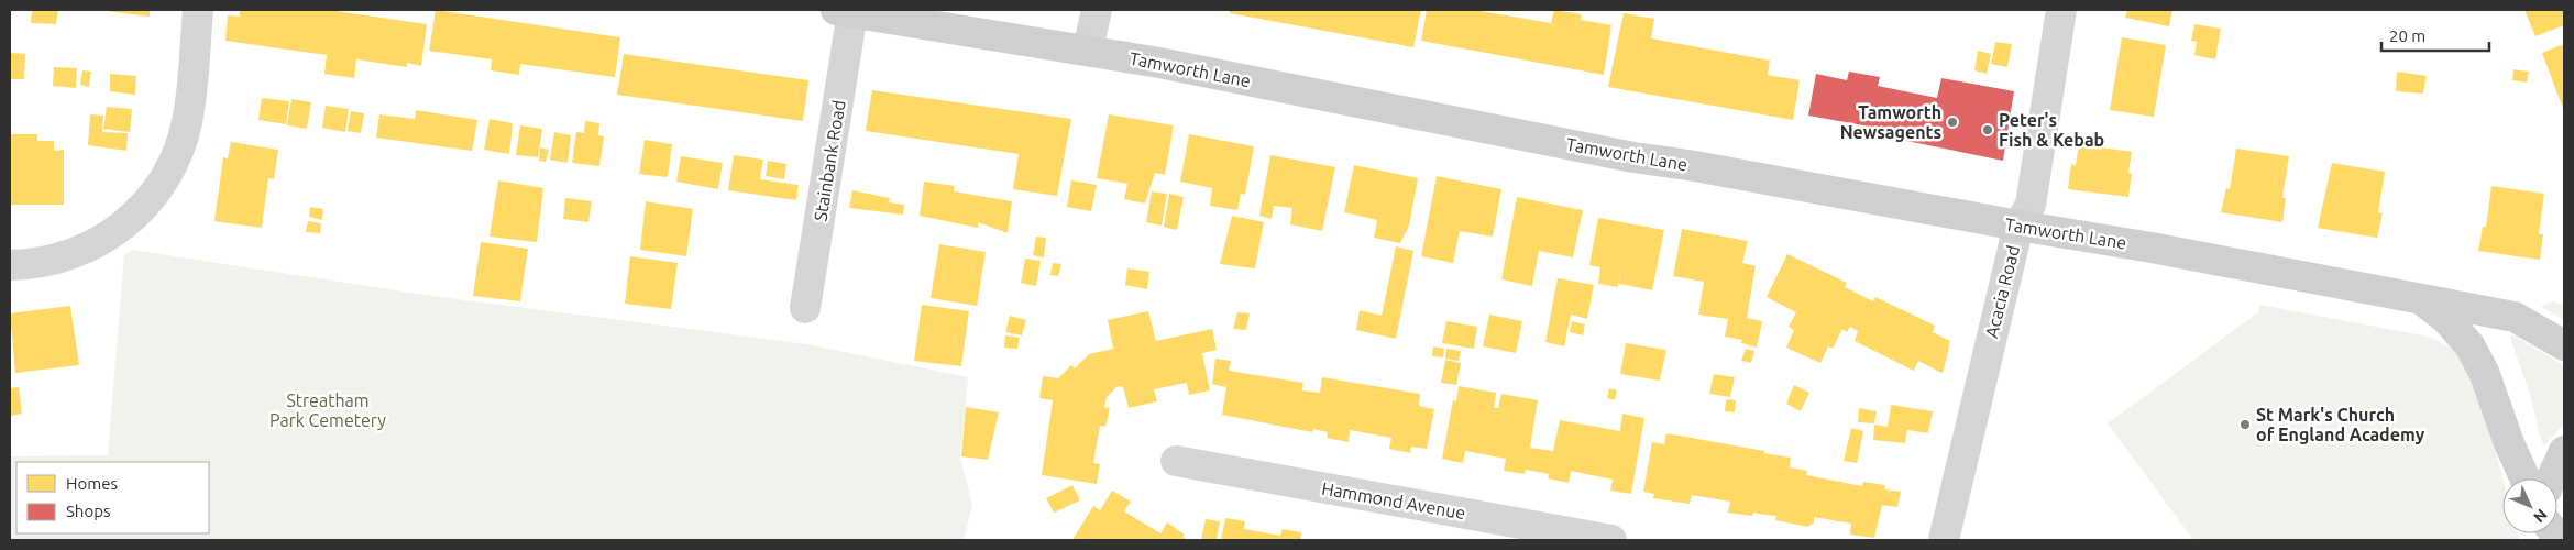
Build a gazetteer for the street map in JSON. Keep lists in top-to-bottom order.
{
  "streets": {
    "street": [
      "Tamworth Lane",
      "Stainbank Road",
      "Acacia Road",
      "Hammond Avenue"
    ]
  },
  "crossings": [
    ["Tamworth Lane", "Stainbank Road"],
    ["Tamworth Lane", "Acacia Road"]
  ],
  "parks": ["Streatham Park Cemetery"],
  "places": ["Tamworth Newsagents", "Peter's Fish & Kebab", "St Mark's Church of England Academy"],
  "legend": ["Homes", "Shops"],
  "scale_bar": "20 m",
  "north": "bottom right"
}
